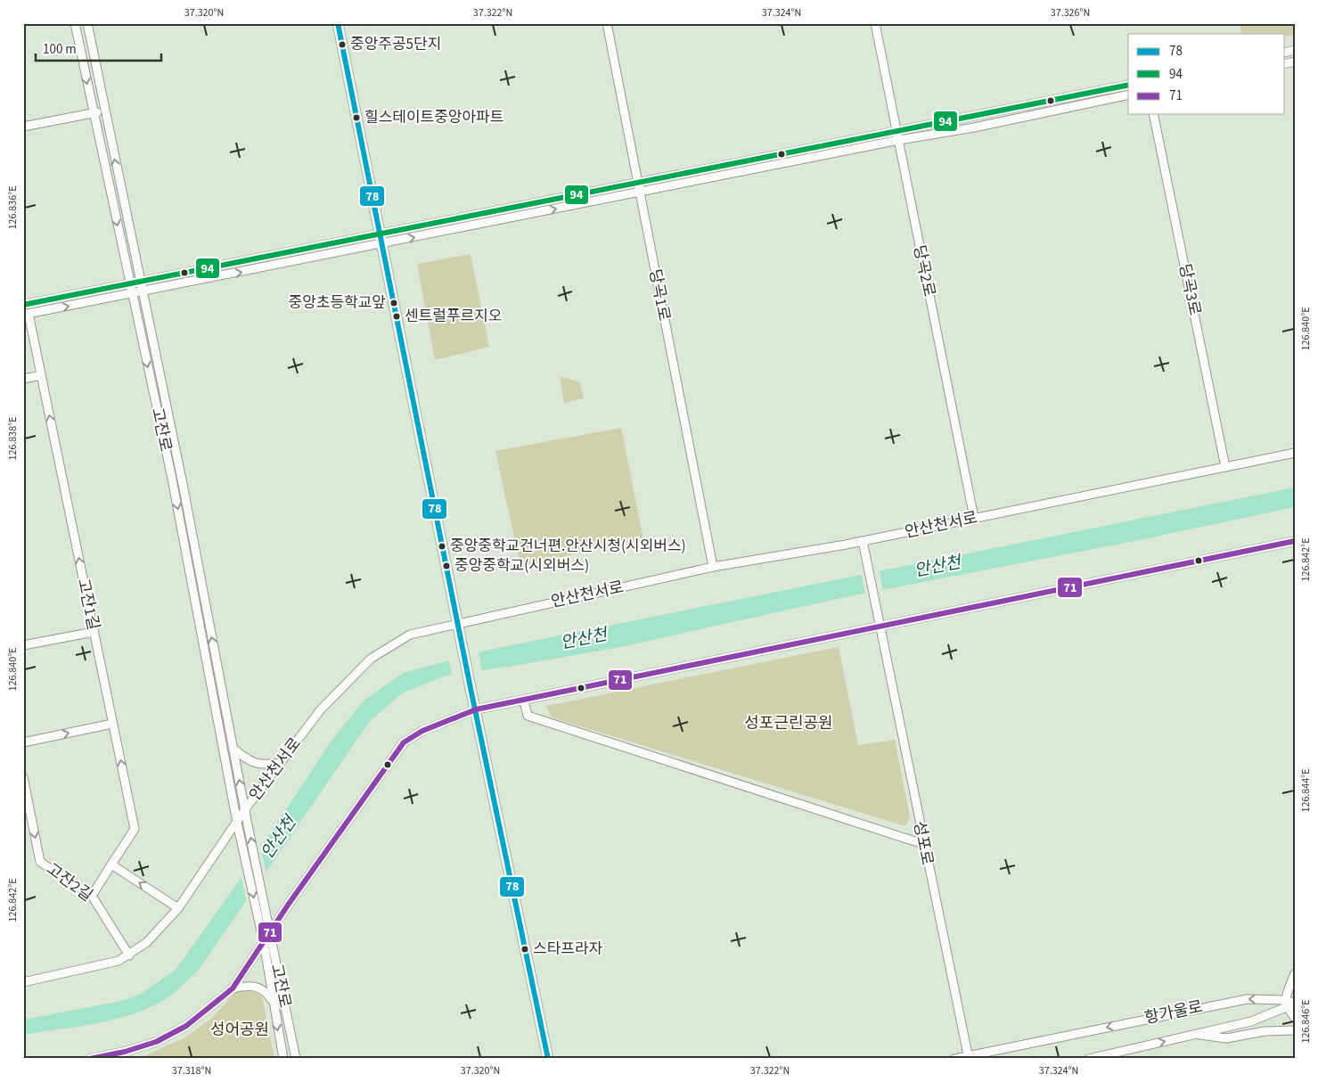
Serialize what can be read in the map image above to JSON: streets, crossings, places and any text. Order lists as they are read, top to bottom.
{
  "streets": {
    "street": [
      "당곡2로",
      "당곡3로",
      "당곡1로",
      "고잔로",
      "안산천서로",
      "고잔1길",
      "성포로",
      "고잔2길",
      "항가울로"
    ]
  },
  "crossings": [
    ["당곡2로", "안산천서로"],
    ["당곡3로", "안산천서로"],
    ["당곡1로", "안산천서로"],
    ["고잔로", "안산천서로"],
    ["안산천서로", "성포로"],
    ["안산천서로", "고잔2길"],
    ["고잔1길", "고잔2길"],
    ["성포로", "항가울로"]
  ],
  "one_way": ["고잔1길", "고잔2길"],
  "water": ["안산천"],
  "parks": ["성포근린공원", "성어공원"],
  "places": [
    "중앙주공5단지",
    "힐스테이트중앙아파트",
    "중앙초등학교앞",
    "센트럴푸르지오",
    "중앙중학교건너편.안산시청(시외버스)",
    "중앙중학교(시외버스)",
    "스타프라자"
  ],
  "lines": ["transit line 78", "transit line 94", "transit line 71"],
  "legend": ["78", "94", "71"],
  "scale_bar": "100 m",
  "coordinates": [
    "37.320°N",
    "37.322°N",
    "37.324°N",
    "37.326°N",
    "126.836°E",
    "126.840°E",
    "126.838°E",
    "126.842°E",
    "126.844°E",
    "126.846°E",
    "37.318°N"
  ]
}
